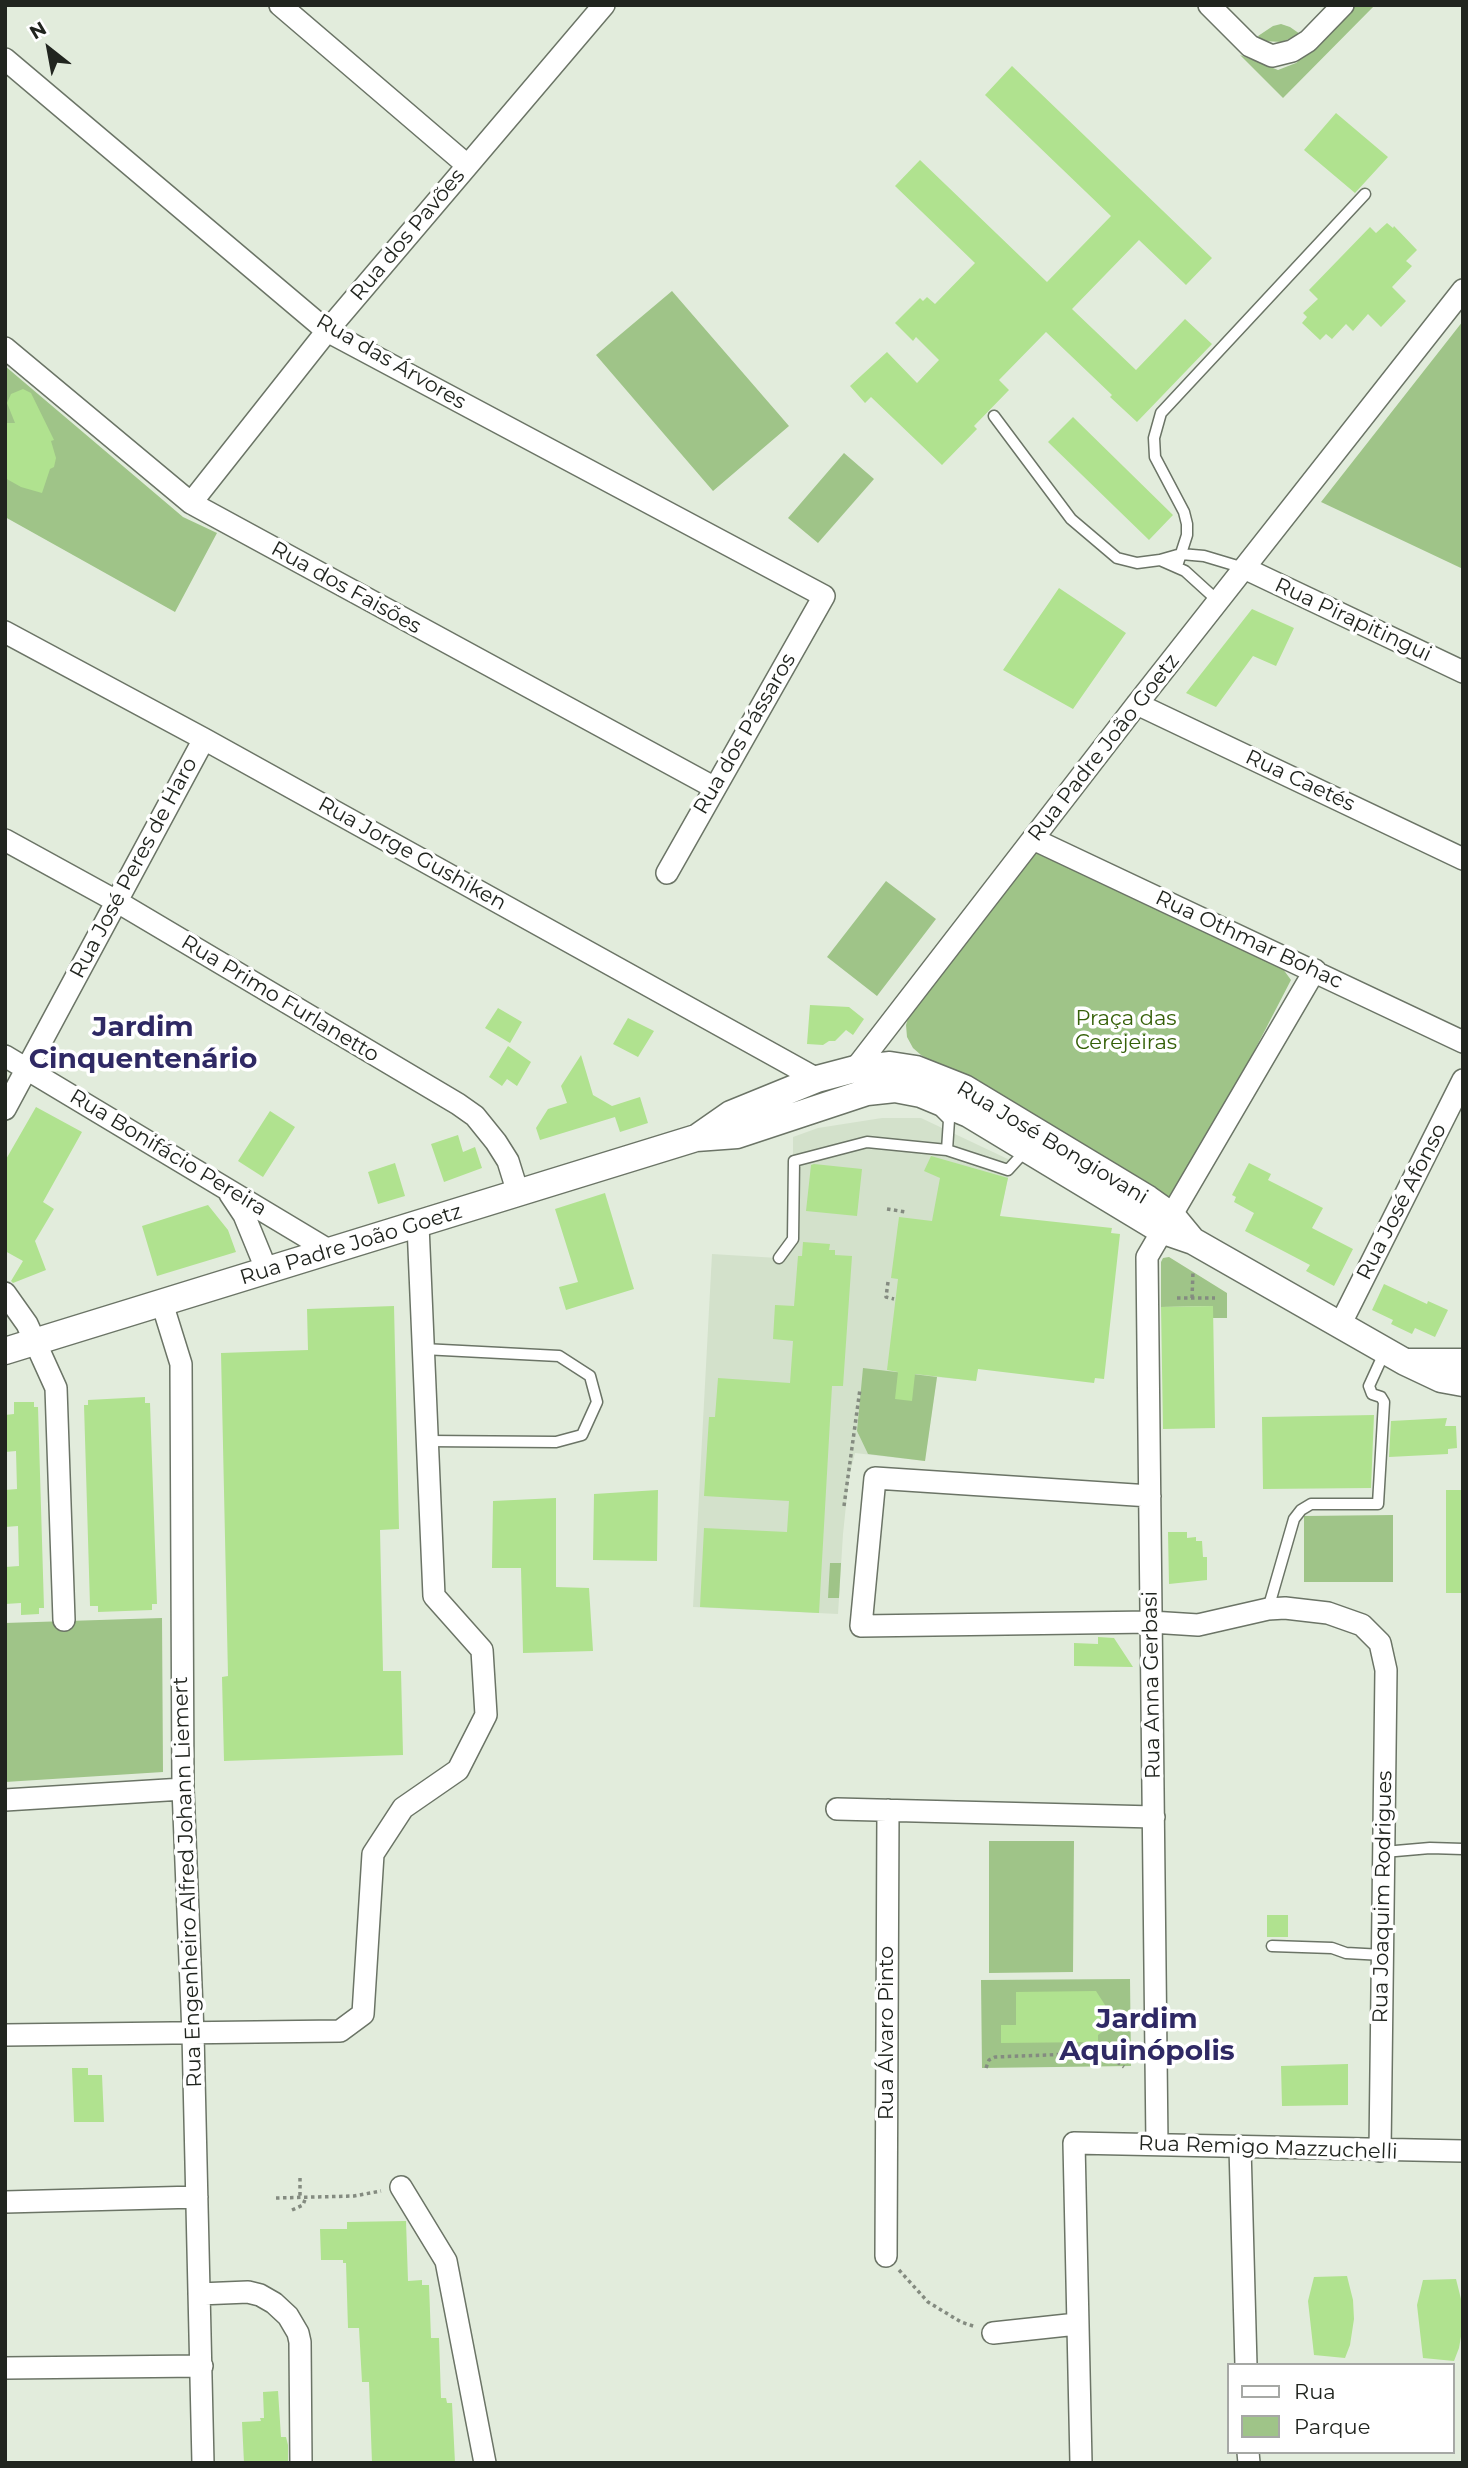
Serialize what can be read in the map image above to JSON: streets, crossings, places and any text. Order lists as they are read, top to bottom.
{
  "streets": {
    "street": [
      "Rua dos Pavões",
      "Rua das Árvores",
      "Rua dos Faisões",
      "Rua Pirapitingui",
      "Rua dos Pássaros",
      "Rua Padre João Goetz",
      "Rua Caetés",
      "Rua Jorge Gushiken",
      "Rua José Peres de Haro",
      "Rua Othmar Bohac",
      "Rua Primo Furlanetto",
      "Rua José Bongiovani",
      "Rua Bonifácio Pereira",
      "Rua José Afonso",
      "Rua Anna Gerbasi",
      "Rua Engenheiro Alfred Johann Liemert",
      "Rua Joaquim Rodrigues",
      "Rua Álvaro Pinto",
      "Rua Remigo Mazzuchelli"
    ]
  },
  "crossings": [
    ["Rua dos Pavões", "Rua das Árvores"],
    ["Rua dos Pavões", "Rua dos Faisões"],
    ["Rua das Árvores", "Rua dos Pássaros"],
    ["Rua dos Faisões", "Rua dos Pássaros"],
    ["Rua Pirapitingui", "Rua Padre João Goetz"],
    ["Rua Padre João Goetz", "Rua Caetés"],
    ["Rua Padre João Goetz", "Rua Jorge Gushiken"],
    ["Rua Padre João Goetz", "Rua Othmar Bohac"],
    ["Rua Padre João Goetz", "Rua Primo Furlanetto"],
    ["Rua Padre João Goetz", "Rua José Bongiovani"],
    ["Rua Padre João Goetz", "Rua Bonifácio Pereira"],
    ["Rua Padre João Goetz", "Rua Engenheiro Alfred Johann Liemert"],
    ["Rua Jorge Gushiken", "Rua José Peres de Haro"],
    ["Rua José Peres de Haro", "Rua Primo Furlanetto"],
    ["Rua José Peres de Haro", "Rua Bonifácio Pereira"],
    ["Rua Othmar Bohac", "Rua Anna Gerbasi"],
    ["Rua José Bongiovani", "Rua José Afonso"],
    ["Rua José Bongiovani", "Rua Anna Gerbasi"],
    ["Rua Anna Gerbasi", "Rua Remigo Mazzuchelli"],
    ["Rua Joaquim Rodrigues", "Rua Remigo Mazzuchelli"]
  ],
  "districts": ["Jardim Cinquentenário", "Jardim Aquinópolis"],
  "parks": ["Praça das Cerejeiras"],
  "legend": ["Rua", "Parque"],
  "north": "top left"
}
